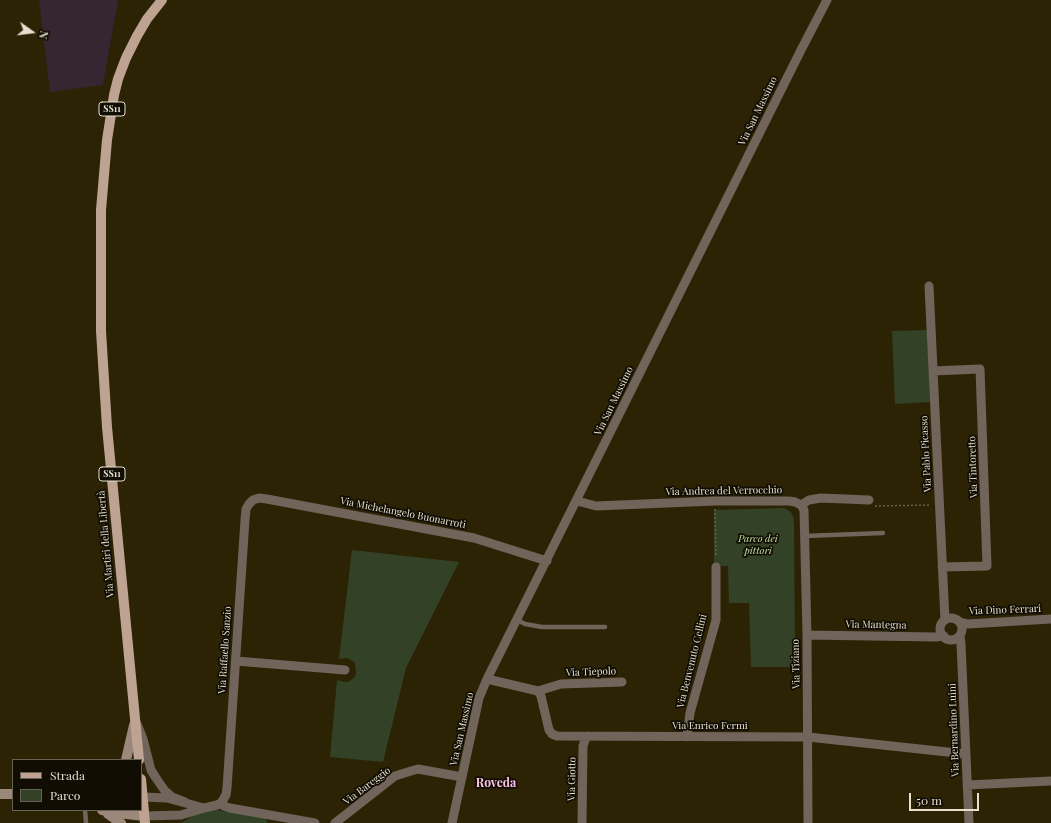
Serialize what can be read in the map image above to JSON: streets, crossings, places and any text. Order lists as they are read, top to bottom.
{
  "streets": {
    "main road": ["SS11", "Via Martiri della Libertà"],
    "street": [
      "Via San Massimo",
      "Via Pablo Picasso",
      "Via Tintoretto",
      "Via Andrea del Verrocchio",
      "Via Michelangelo Buonarroti",
      "Via Dino Ferrari",
      "Via Mantegna",
      "Via Raffaello Sanzio",
      "Via Benvenuto Cellini",
      "Via Tiziano",
      "Via Tiepolo",
      "Via Enrico Fermi",
      "Via Bernardino Luini",
      "Via Giotto",
      "Via Bareggio"
    ]
  },
  "crossings": [
    ["Via San Massimo", "Via Andrea del Verrocchio"],
    ["Via San Massimo", "Via Michelangelo Buonarroti"],
    ["Via San Massimo", "Via Bareggio"],
    ["Via Pablo Picasso", "Via Tintoretto"],
    ["Via Pablo Picasso", "Via Dino Ferrari"],
    ["Via Pablo Picasso", "Via Mantegna"],
    ["Via Pablo Picasso", "Via Bernardino Luini"],
    ["Via Andrea del Verrocchio", "Via Tiziano"],
    ["Via Michelangelo Buonarroti", "Via Raffaello Sanzio"],
    ["Via Dino Ferrari", "Via Mantegna"],
    ["Via Dino Ferrari", "Via Bernardino Luini"],
    ["Via Mantegna", "Via Tiziano"],
    ["Via Mantegna", "Via Bernardino Luini"],
    ["Via Benvenuto Cellini", "Via Enrico Fermi"],
    ["Via Tiziano", "Via Enrico Fermi"],
    ["Via Tiepolo", "Via Enrico Fermi"],
    ["Via Enrico Fermi", "Via Bernardino Luini"],
    ["Via Enrico Fermi", "Via Giotto"]
  ],
  "districts": ["Roveda"],
  "parks": ["Parco dei pittori"],
  "legend": ["Strada", "Parco"],
  "scale_bar": "50 m",
  "north": "right"
}
